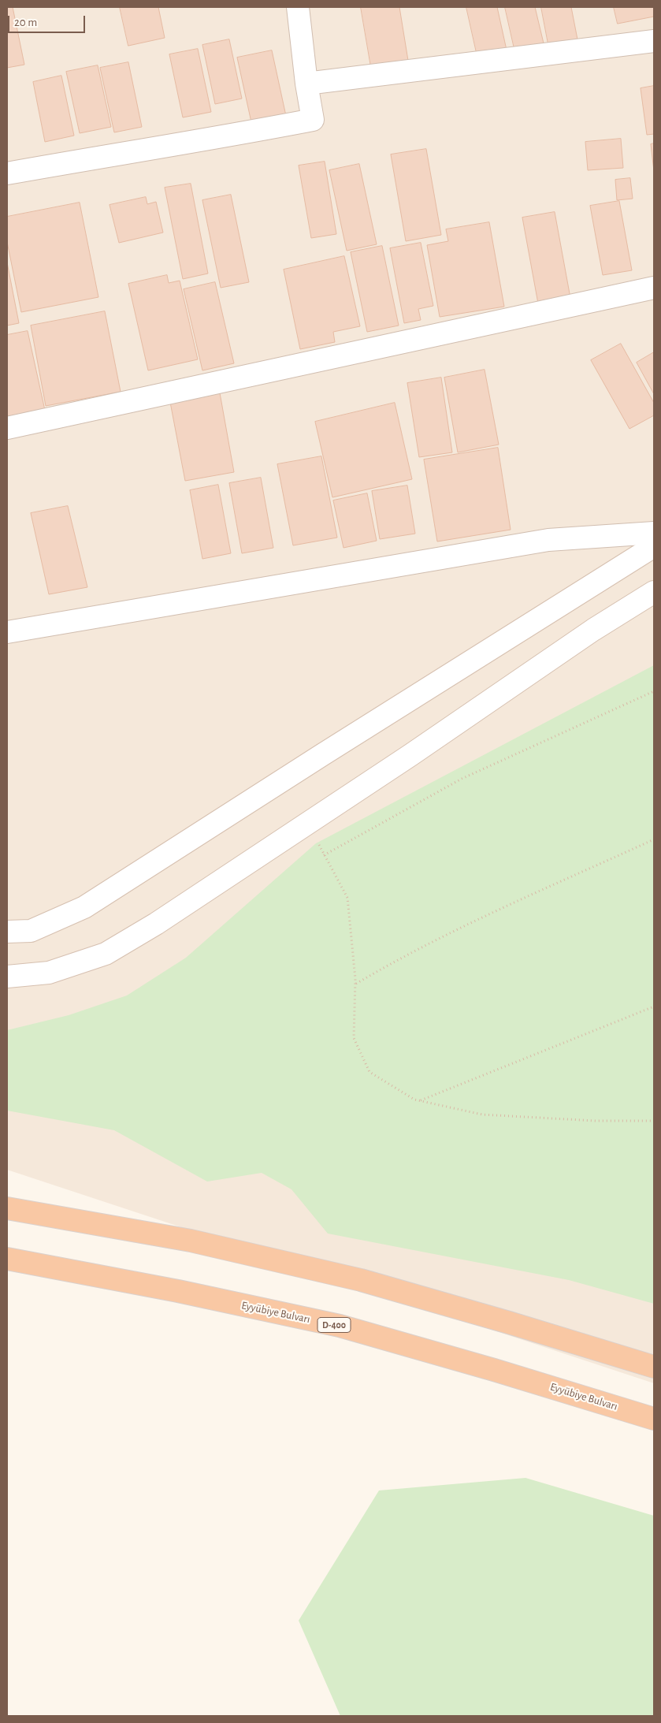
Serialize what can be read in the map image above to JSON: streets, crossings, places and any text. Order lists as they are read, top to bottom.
{
  "streets": {
    "highway": ["Eyyübiye Bulvarı", "D-400"]
  },
  "scale_bar": "20 m"
}
